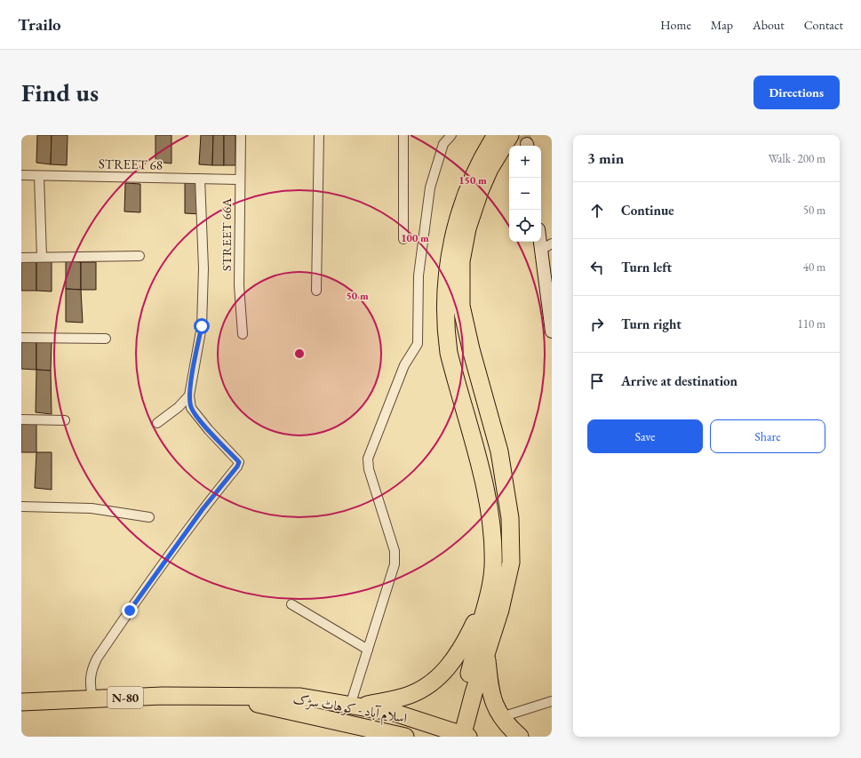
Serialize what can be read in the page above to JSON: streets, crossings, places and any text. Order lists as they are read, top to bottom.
{
  "streets": {
    "highway": ["N-80", "اسلام آباد - کوہاٹ سڑک"],
    "street": ["STREET 68", "STREET 66A"]
  },
  "crossings": [
    ["STREET 68", "STREET 66A"]
  ],
  "page": {
    "header": "Trailo",
    "nav": [
      "Home",
      "Map",
      "About",
      "Contact"
    ],
    "buttons": [
      "Directions",
      ["Save", "Share"]
    ],
    "title": "Find us",
    "heading": ["3 min", "Walk · 200 m"],
    "map_buttons": ["+", "−"],
    "list": [
      ["Continue", "50 m"],
      ["Turn left", "40 m"],
      ["Turn right", "110 m"],
      "Arrive at destination"
    ]
  },
  "rings": ["150 m", "100 m", "50 m"]
}
